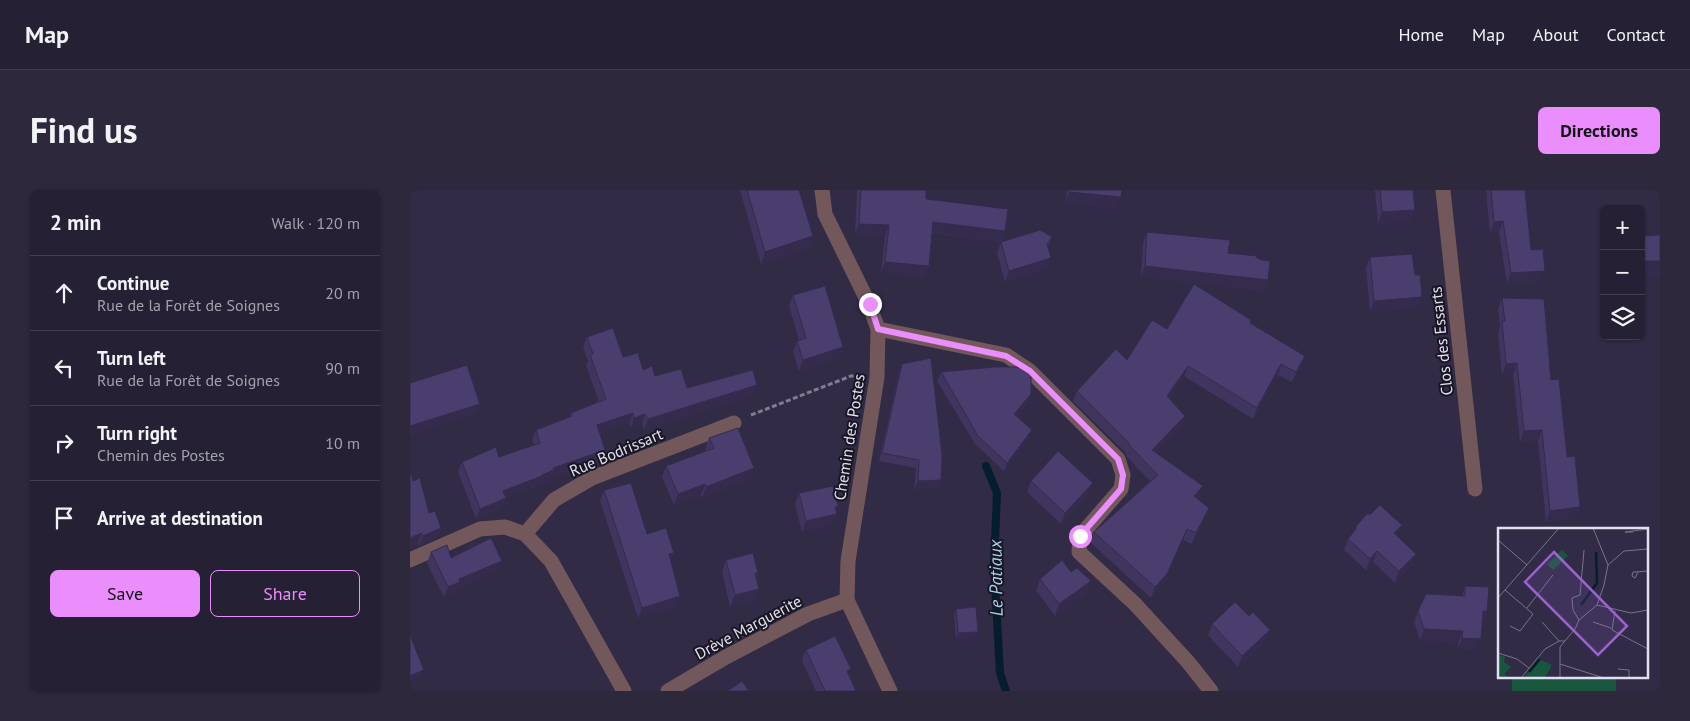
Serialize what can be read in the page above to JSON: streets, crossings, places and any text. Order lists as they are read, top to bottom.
{
  "streets": {
    "street": [
      "Clos des Essarts",
      "Chemin des Postes",
      "Rue Bodrissart",
      "Drève Marguerite"
    ]
  },
  "crossings": [
    ["Chemin des Postes", "Drève Marguerite"]
  ],
  "water": ["Le Patiaux"],
  "page": {
    "header": "Map",
    "nav": [
      "Home",
      "Map",
      "About",
      "Contact"
    ],
    "title": "Find us",
    "buttons": [
      "Directions",
      ["Save", "Share"]
    ],
    "heading": ["2 min", "Walk · 120 m"],
    "map_buttons": ["+", "−"],
    "list": [
      ["Continue", "Rue de la Forêt de Soignes", "20 m"],
      ["Turn left", "Rue de la Forêt de Soignes", "90 m"],
      ["Turn right", "Chemin des Postes", "10 m"],
      "Arrive at destination"
    ]
  }
}
